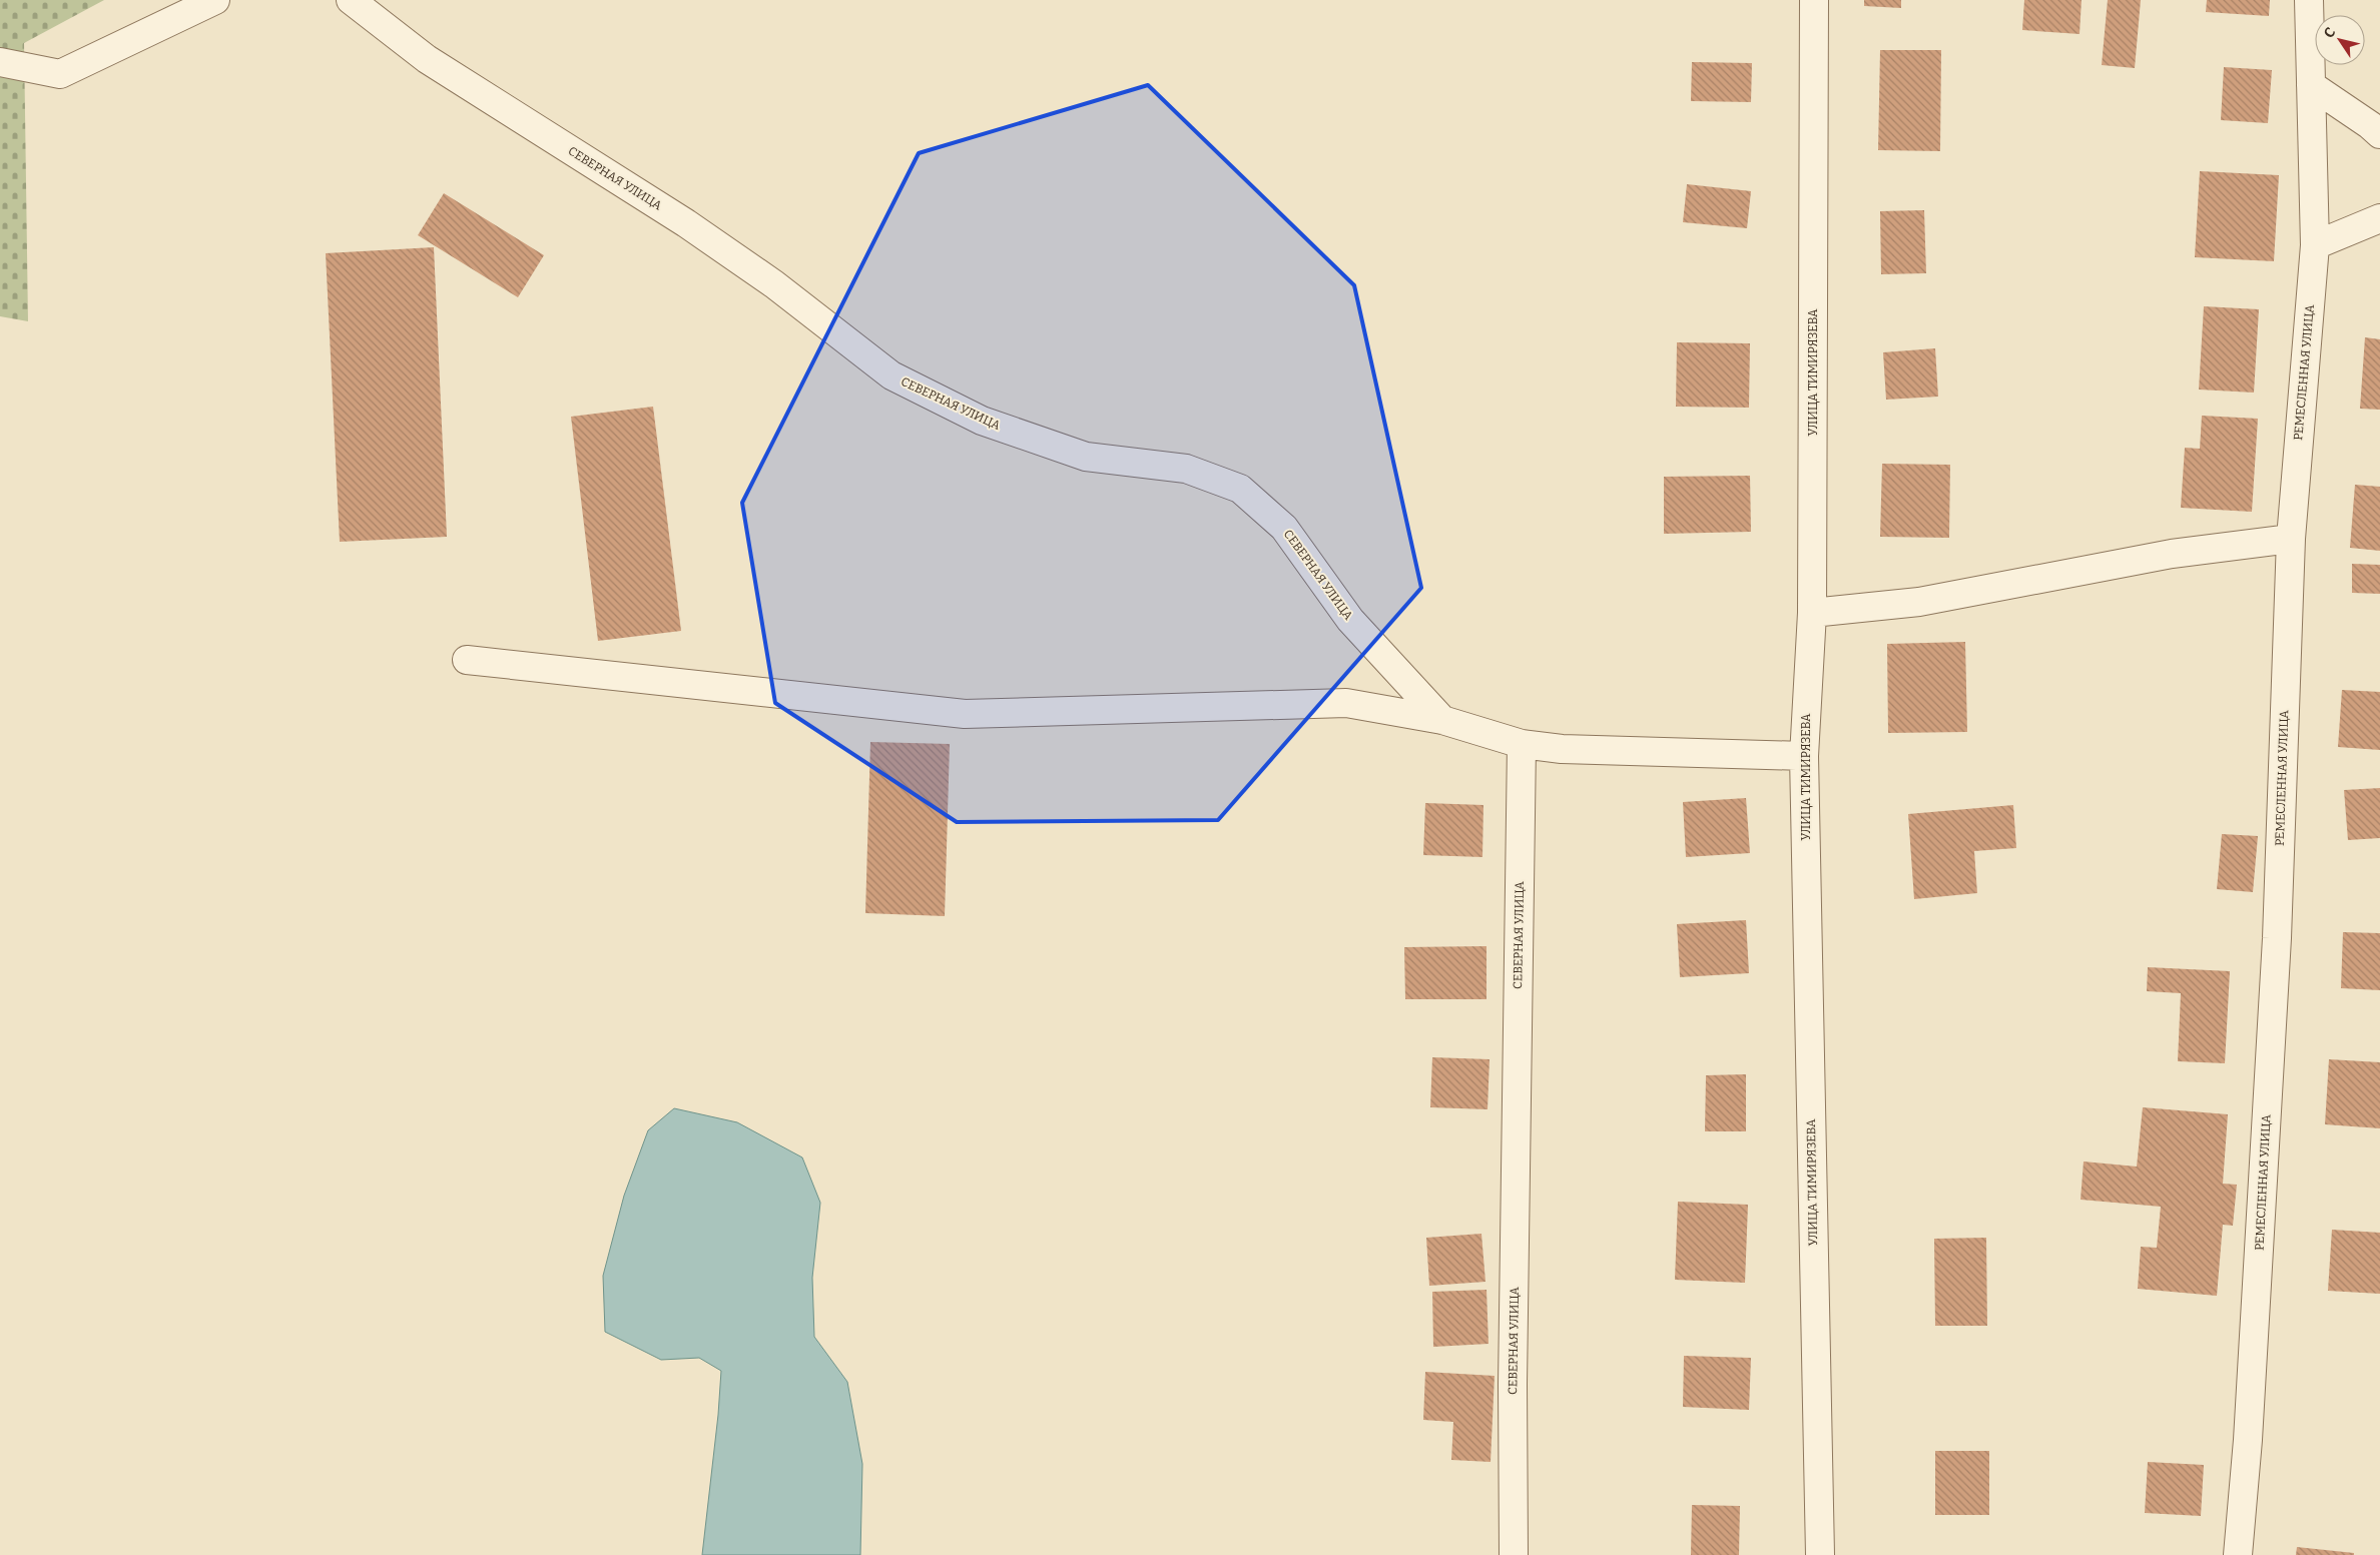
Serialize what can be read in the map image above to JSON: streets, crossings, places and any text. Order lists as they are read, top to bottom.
{
  "streets": {
    "street": ["СЕВЕРНАЯ УЛИЦА", "УЛИЦА ТИМИРЯЗЕВА", "РЕМЕСЛЕННАЯ УЛИЦА"]
  },
  "north": "top left"
}
